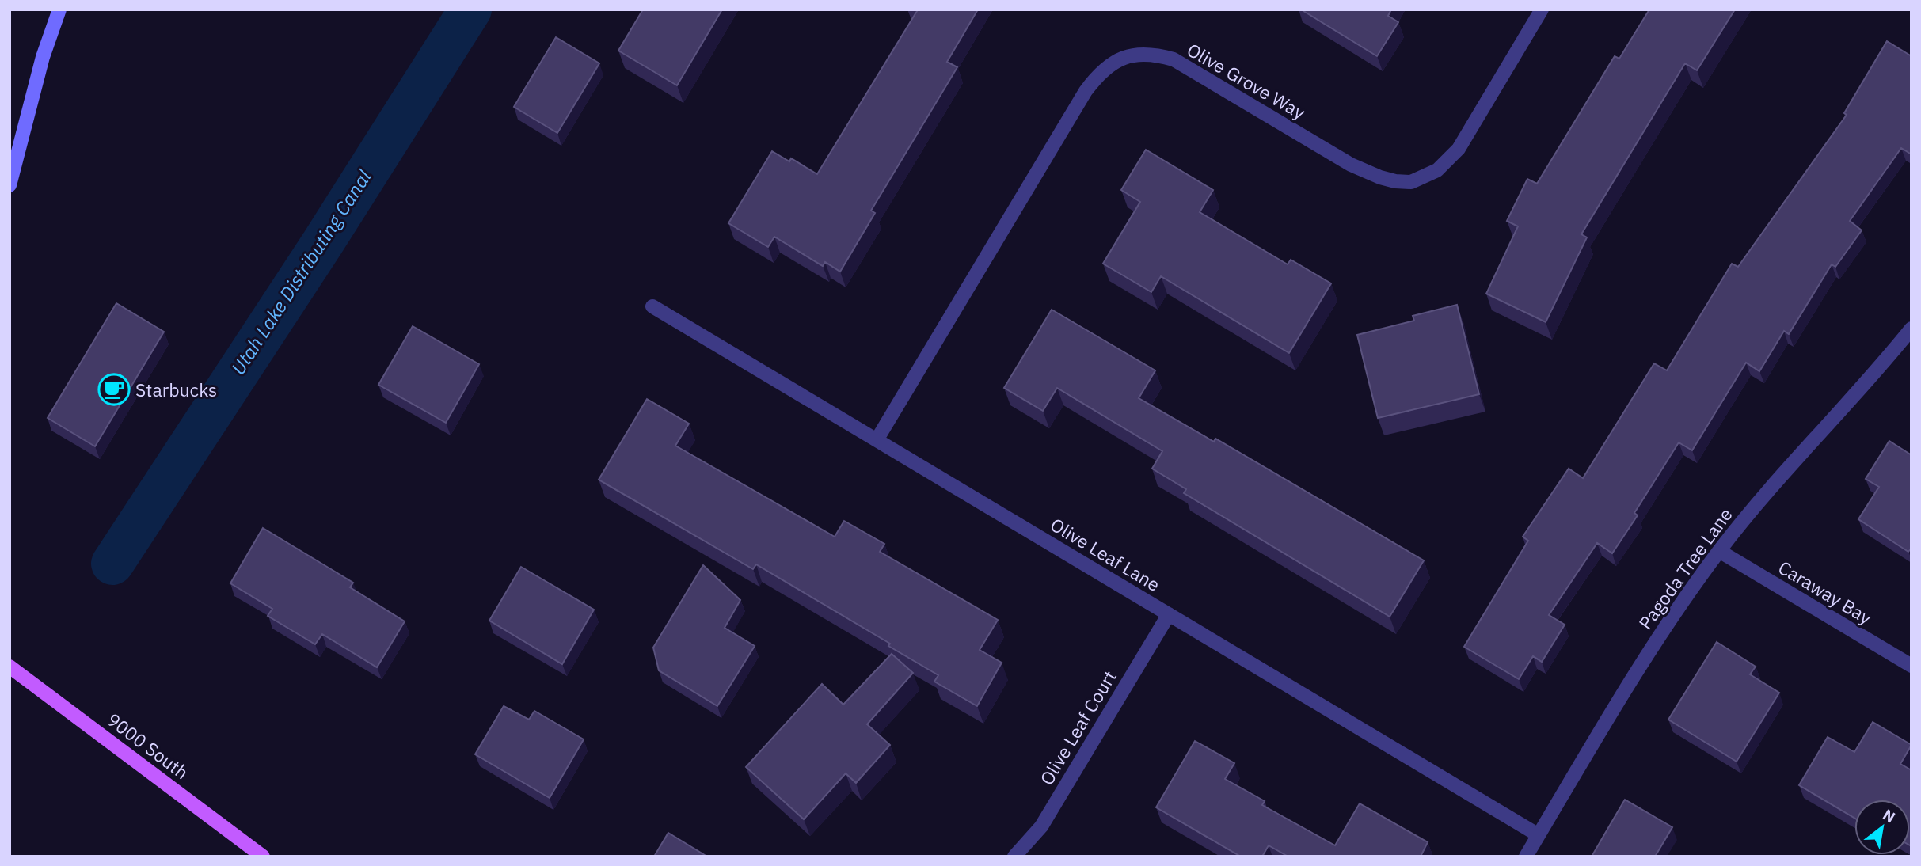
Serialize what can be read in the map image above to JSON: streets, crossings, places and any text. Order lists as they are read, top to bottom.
{
  "streets": {
    "main road": ["9000 South"],
    "street": [
      "Olive Grove Way",
      "Olive Leaf Lane",
      "Pagoda Tree Lane",
      "Caraway Bay",
      "Olive Leaf Court"
    ]
  },
  "crossings": [
    ["Olive Grove Way", "Olive Leaf Lane"],
    ["Olive Leaf Lane", "Pagoda Tree Lane"],
    ["Olive Leaf Lane", "Olive Leaf Court"],
    ["Pagoda Tree Lane", "Caraway Bay"]
  ],
  "water": ["Utah Lake Distributing Canal"],
  "places": {
    "cafe": ["Starbucks"]
  },
  "north": "top right"
}
